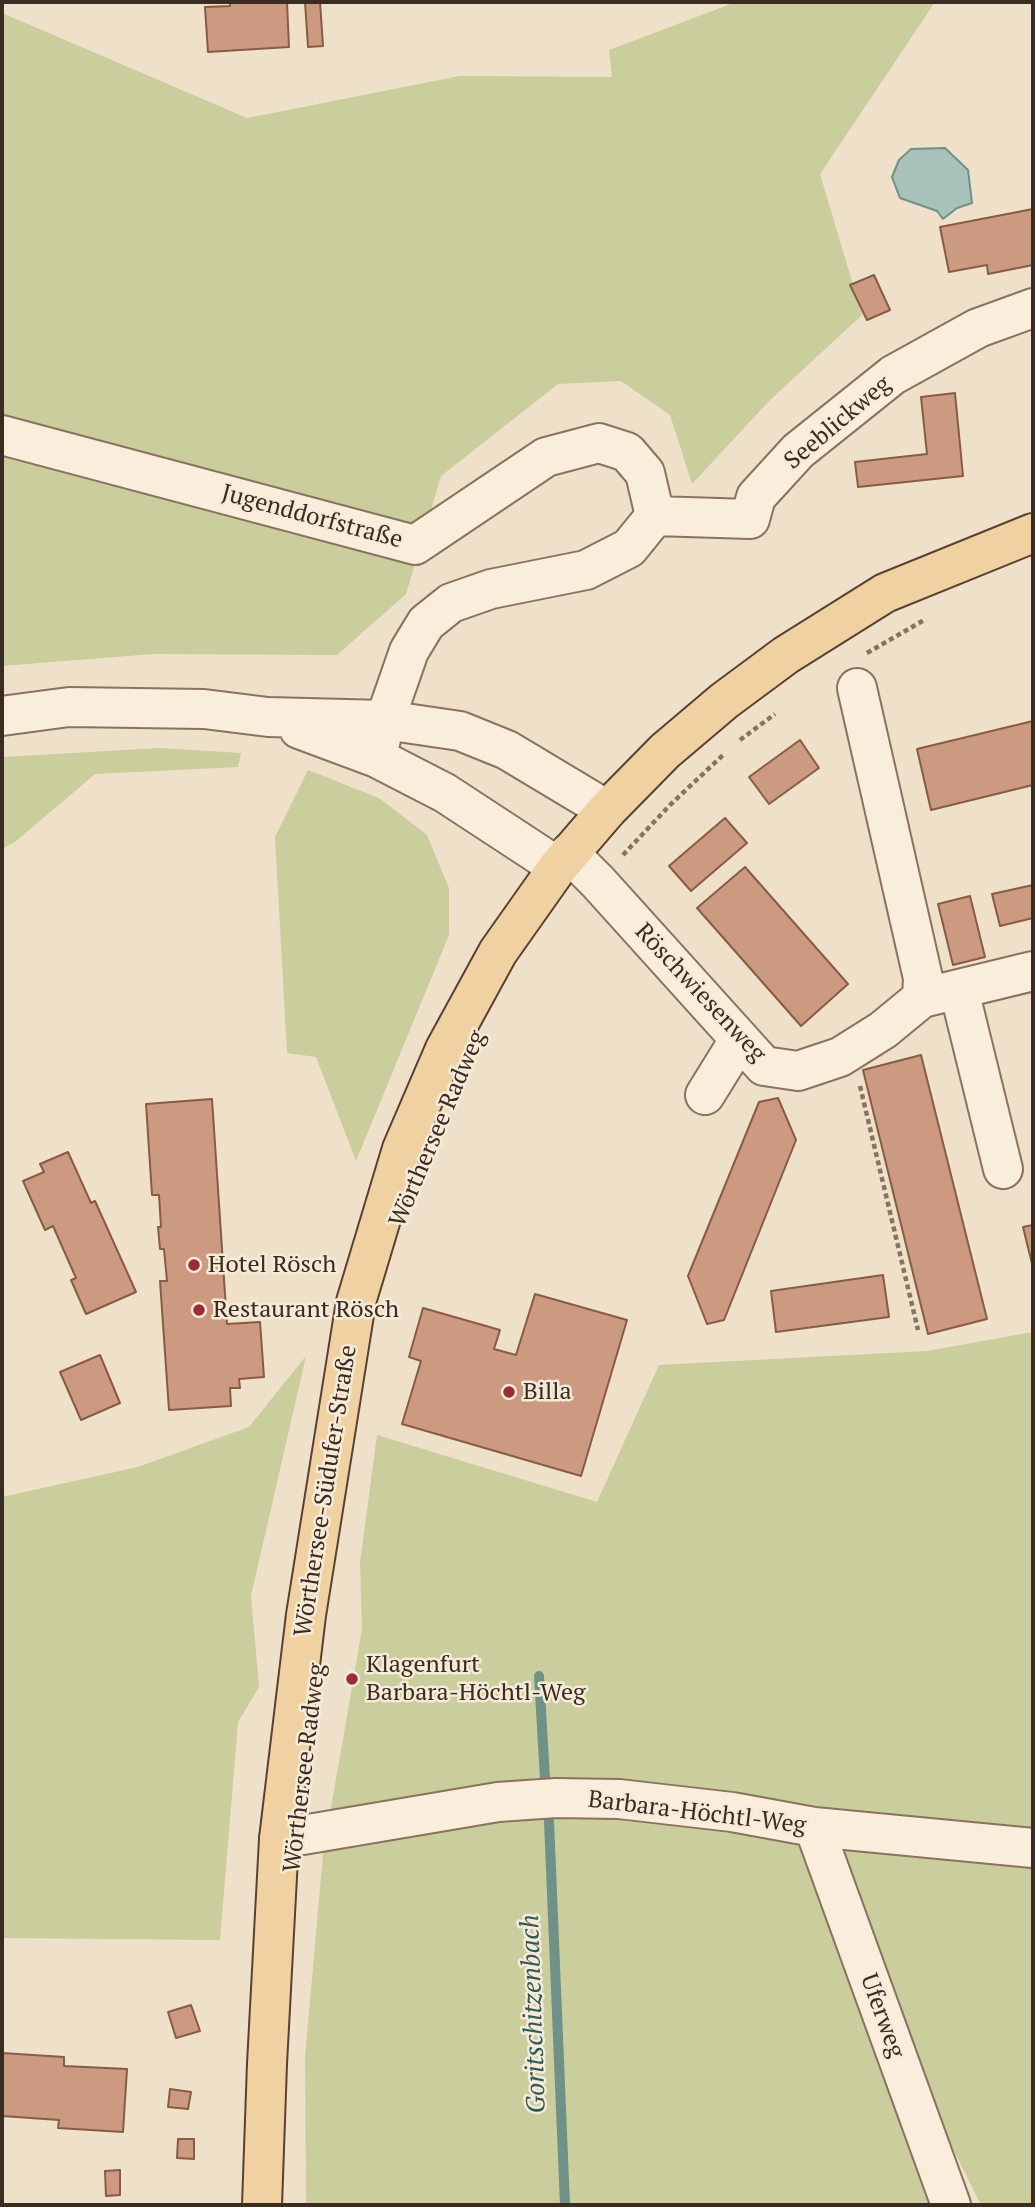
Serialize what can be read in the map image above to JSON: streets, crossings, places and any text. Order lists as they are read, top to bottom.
{
  "streets": {
    "main road": ["Wörthersee-Südufer-Straße"],
    "street": [
      "Seeblickweg",
      "Jugenddorfstraße",
      "Röschwiesenweg",
      "Barbara-Höchtl-Weg",
      "Uferweg"
    ]
  },
  "crossings": [
    ["Seeblickweg", "Jugenddorfstraße"],
    ["Röschwiesenweg", "Wörthersee-Südufer-Straße"],
    ["Wörthersee-Südufer-Straße", "Barbara-Höchtl-Weg"],
    ["Barbara-Höchtl-Weg", "Uferweg"]
  ],
  "water": ["Goritschitzenbach"],
  "places": [
    "Hotel Rösch",
    "Restaurant Rösch",
    "Billa",
    "Klagenfurt Barbara-Höchtl-Weg"
  ]
}
